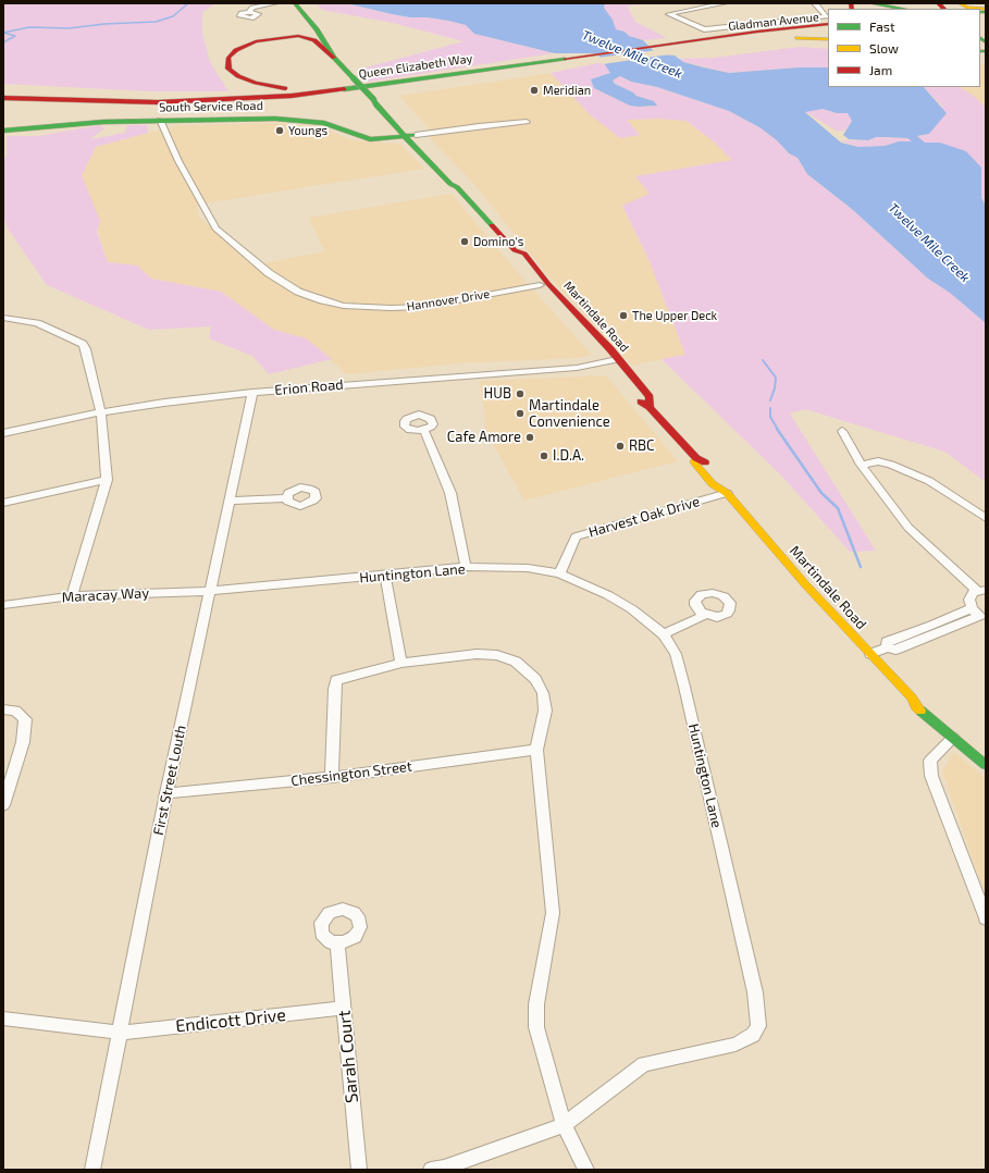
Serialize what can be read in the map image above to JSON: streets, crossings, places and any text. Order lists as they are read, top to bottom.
{
  "streets": {
    "main road": ["Queen Elizabeth Way", "South Service Road", "Martindale Road"],
    "street": [
      "Gladman Avenue",
      "Hannover Drive",
      "Erion Road",
      "Harvest Oak Drive",
      "Huntington Lane",
      "Maracay Way",
      "Chessington Street",
      "First Street Louth",
      "Endicott Drive",
      "Sarah Court"
    ]
  },
  "crossings": [
    ["South Service Road", "Hannover Drive"],
    ["South Service Road", "Martindale Road"],
    ["Hannover Drive", "Martindale Road"],
    ["Martindale Road", "Erion Road"],
    ["Martindale Road", "Harvest Oak Drive"],
    ["Erion Road", "First Street Louth"],
    ["Harvest Oak Drive", "Huntington Lane"],
    ["Huntington Lane", "Maracay Way"],
    ["Huntington Lane", "First Street Louth"],
    ["Maracay Way", "First Street Louth"],
    ["Chessington Street", "First Street Louth"],
    ["First Street Louth", "Endicott Drive"],
    ["Endicott Drive", "Sarah Court"]
  ],
  "water": ["Twelve Mile Creek"],
  "places": [
    "Meridian",
    "Youngs",
    "Domino's",
    "The Upper Deck",
    "HUB",
    "Martindale Convenience",
    "Cafe Amore",
    "RBC",
    "I.D.A."
  ],
  "legend": ["Fast", "Slow", "Jam"]
}
